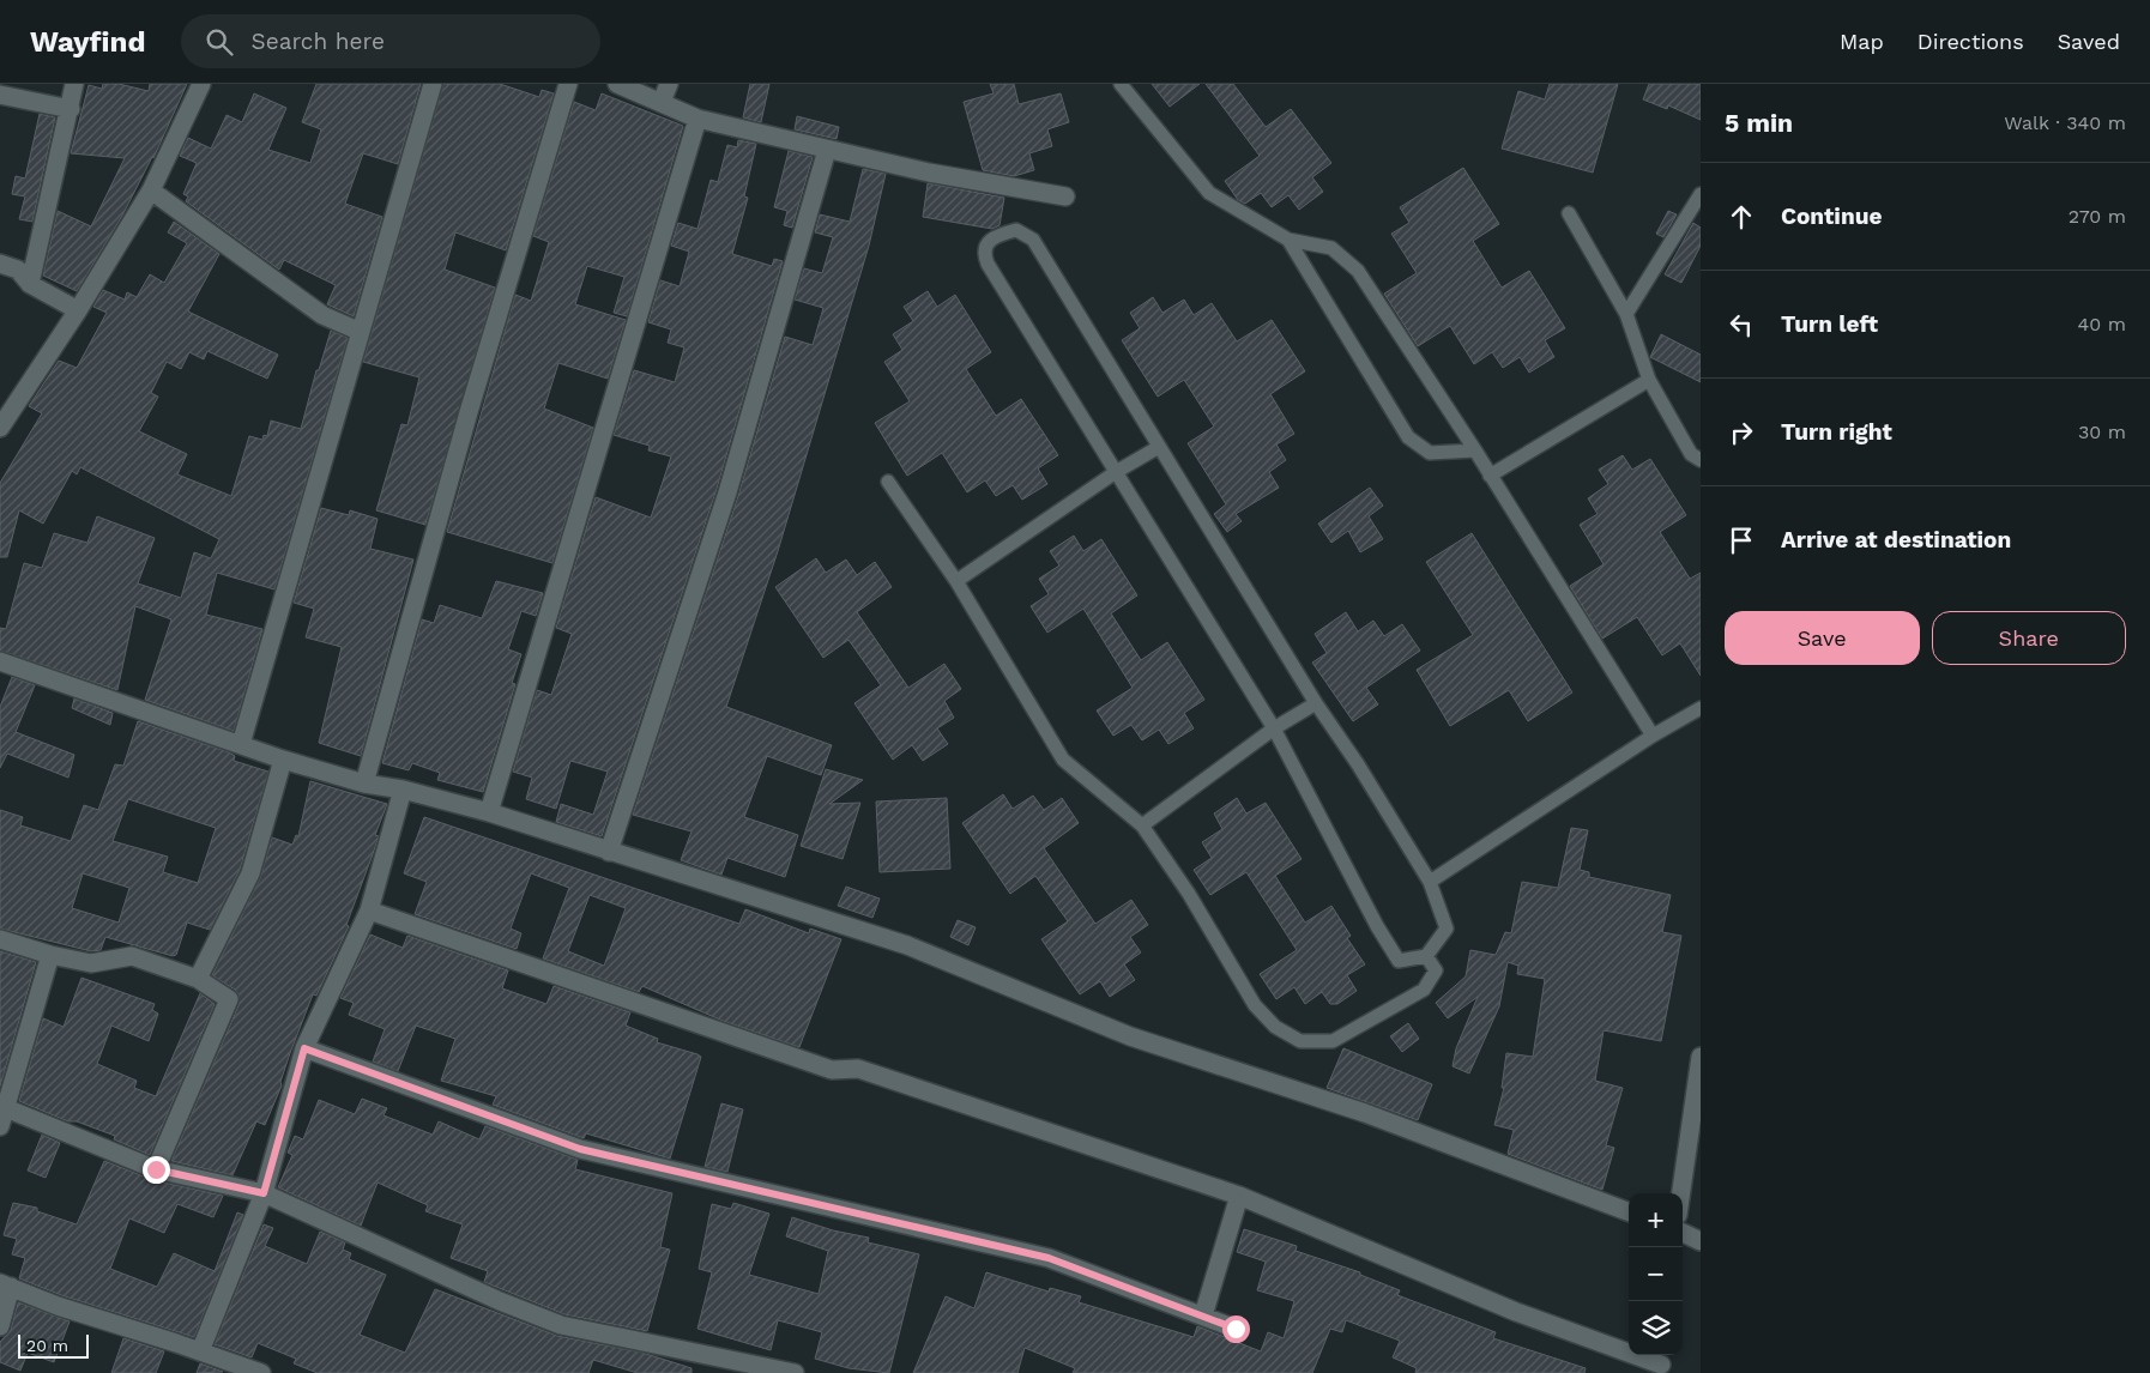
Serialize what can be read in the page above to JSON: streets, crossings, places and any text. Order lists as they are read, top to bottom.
{
  "scale_bar": "20 m",
  "page": {
    "header": "Wayfind",
    "search": "Search here",
    "nav": ["Map", "Directions", "Saved"],
    "heading": ["5 min", "Walk · 340 m"],
    "list": [
      ["Continue", "270 m"],
      ["Turn left", "40 m"],
      ["Turn right", "30 m"],
      "Arrive at destination"
    ],
    "buttons": ["Save", "Share"],
    "map_buttons": ["+", "−"],
    "scale": "20 m"
  }
}
